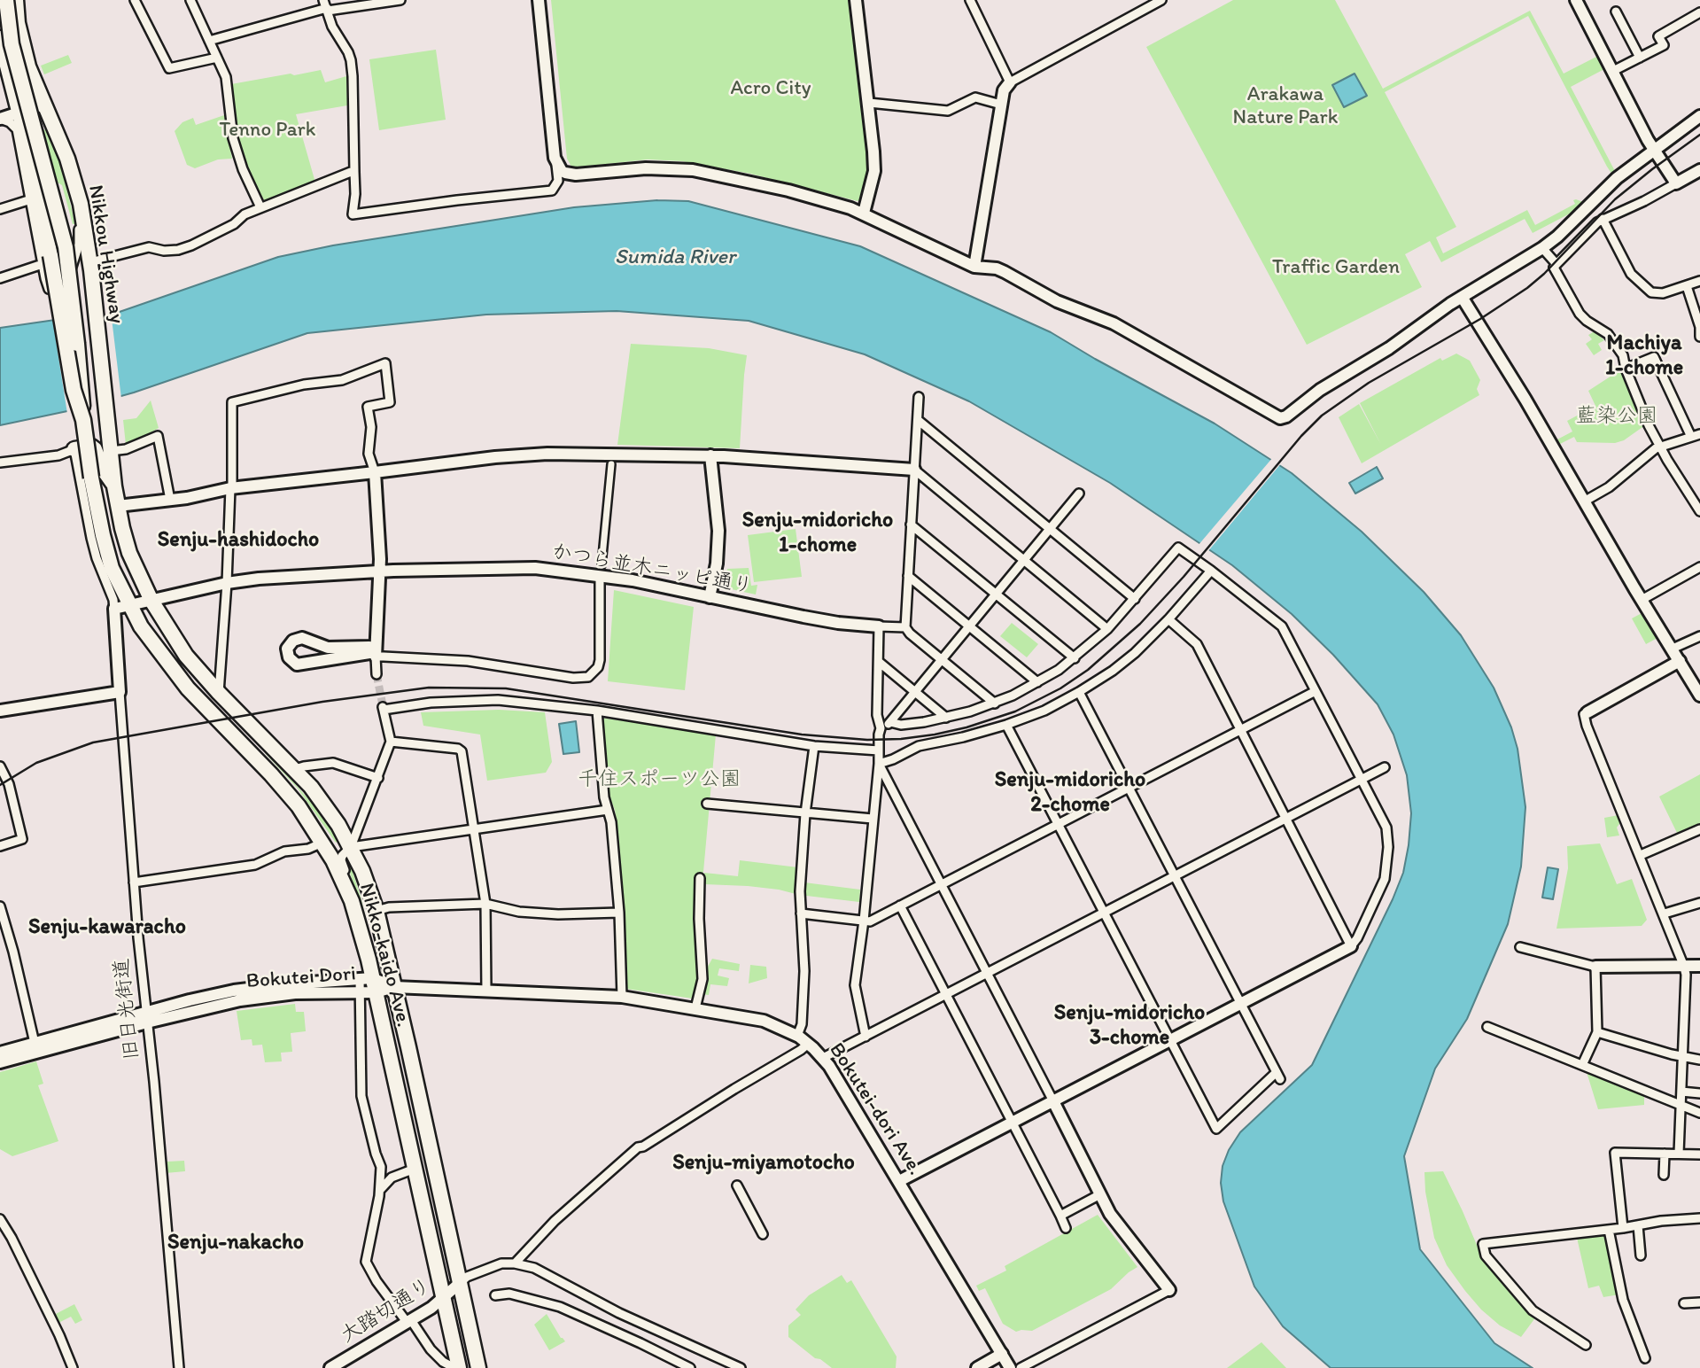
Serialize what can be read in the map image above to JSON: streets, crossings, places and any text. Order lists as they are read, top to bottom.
{
  "streets": {
    "highway": ["Nikkou Highway", "Nikko-kaido Ave."],
    "street": [
      "かつら並木ニッピ通り",
      "Bokutei Dori",
      "旧日光街道",
      "Bokutei-dori Ave.",
      "大踏切通り"
    ]
  },
  "crossings": [
    ["Nikkou Highway", "Nikko-kaido Ave."],
    ["かつら並木ニッピ通り", "Nikko-kaido Ave."],
    ["かつら並木ニッピ通り", "旧日光街道"],
    ["Nikko-kaido Ave.", "Bokutei Dori"],
    ["Nikko-kaido Ave.", "Bokutei-dori Ave."],
    ["Nikko-kaido Ave.", "大踏切通り"],
    ["Bokutei Dori", "旧日光街道"],
    ["Bokutei Dori", "Bokutei-dori Ave."]
  ],
  "districts": [
    "Machiya 1-chome",
    "Senju-midoricho 1-chome",
    "Senju-hashidocho",
    "Senju-midoricho 2-chome",
    "Senju-kawaracho",
    "Senju-midoricho 3-chome",
    "Senju-miyamotocho",
    "Senju-nakacho"
  ],
  "water": ["Sumida River"],
  "parks": [
    "Acro City",
    "Arakawa Nature Park",
    "Tenno Park",
    "Traffic Garden",
    "藍染公園",
    "千住スポーツ公園"
  ]
}
